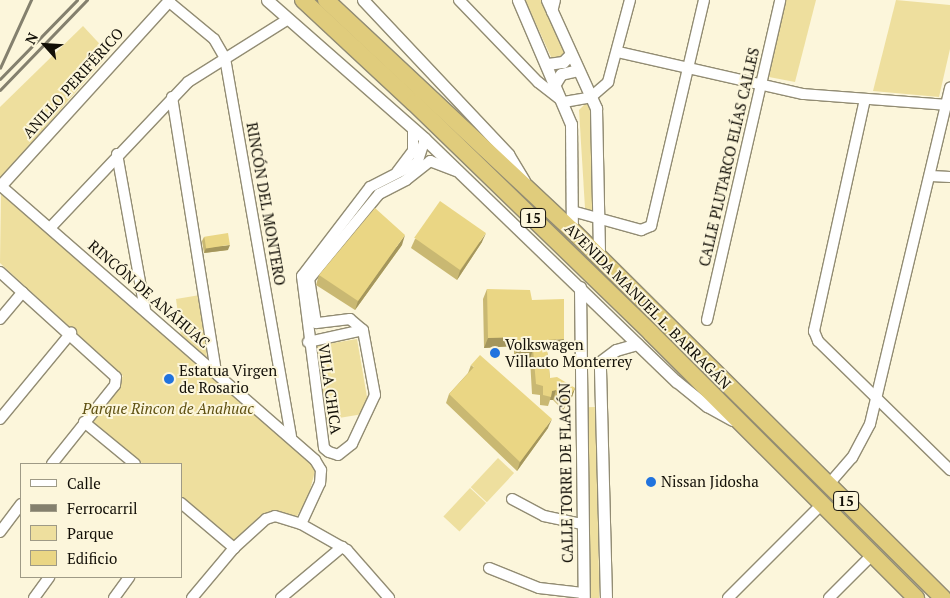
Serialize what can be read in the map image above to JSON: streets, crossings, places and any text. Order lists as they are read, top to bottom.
{
  "streets": {
    "highway": ["15", "AVENIDA MANUEL L. BARRAGÁN"],
    "street": [
      "ANILLO PERIFÉRICO",
      "CALLE PLUTARCO ELÍAS CALLES",
      "RINCÓN DEL MONTERO",
      "RINCÓN DE ANÁHUAC",
      "VILLA CHICA",
      "CALLE TORRE DE FLACÓN"
    ]
  },
  "crossings": [
    ["ANILLO PERIFÉRICO", "RINCÓN DEL MONTERO"],
    ["ANILLO PERIFÉRICO", "RINCÓN DE ANÁHUAC"],
    ["RINCÓN DEL MONTERO", "RINCÓN DE ANÁHUAC"]
  ],
  "parks": ["Parque Rincon de Anahuac"],
  "places": ["Volkswagen Villauto Monterrey", "Estatua Virgen de Rosario", "Nissan Jidosha"],
  "legend": [
    "Calle",
    "Ferrocarril",
    "Parque",
    "Edificio"
  ],
  "north": "top left"
}
